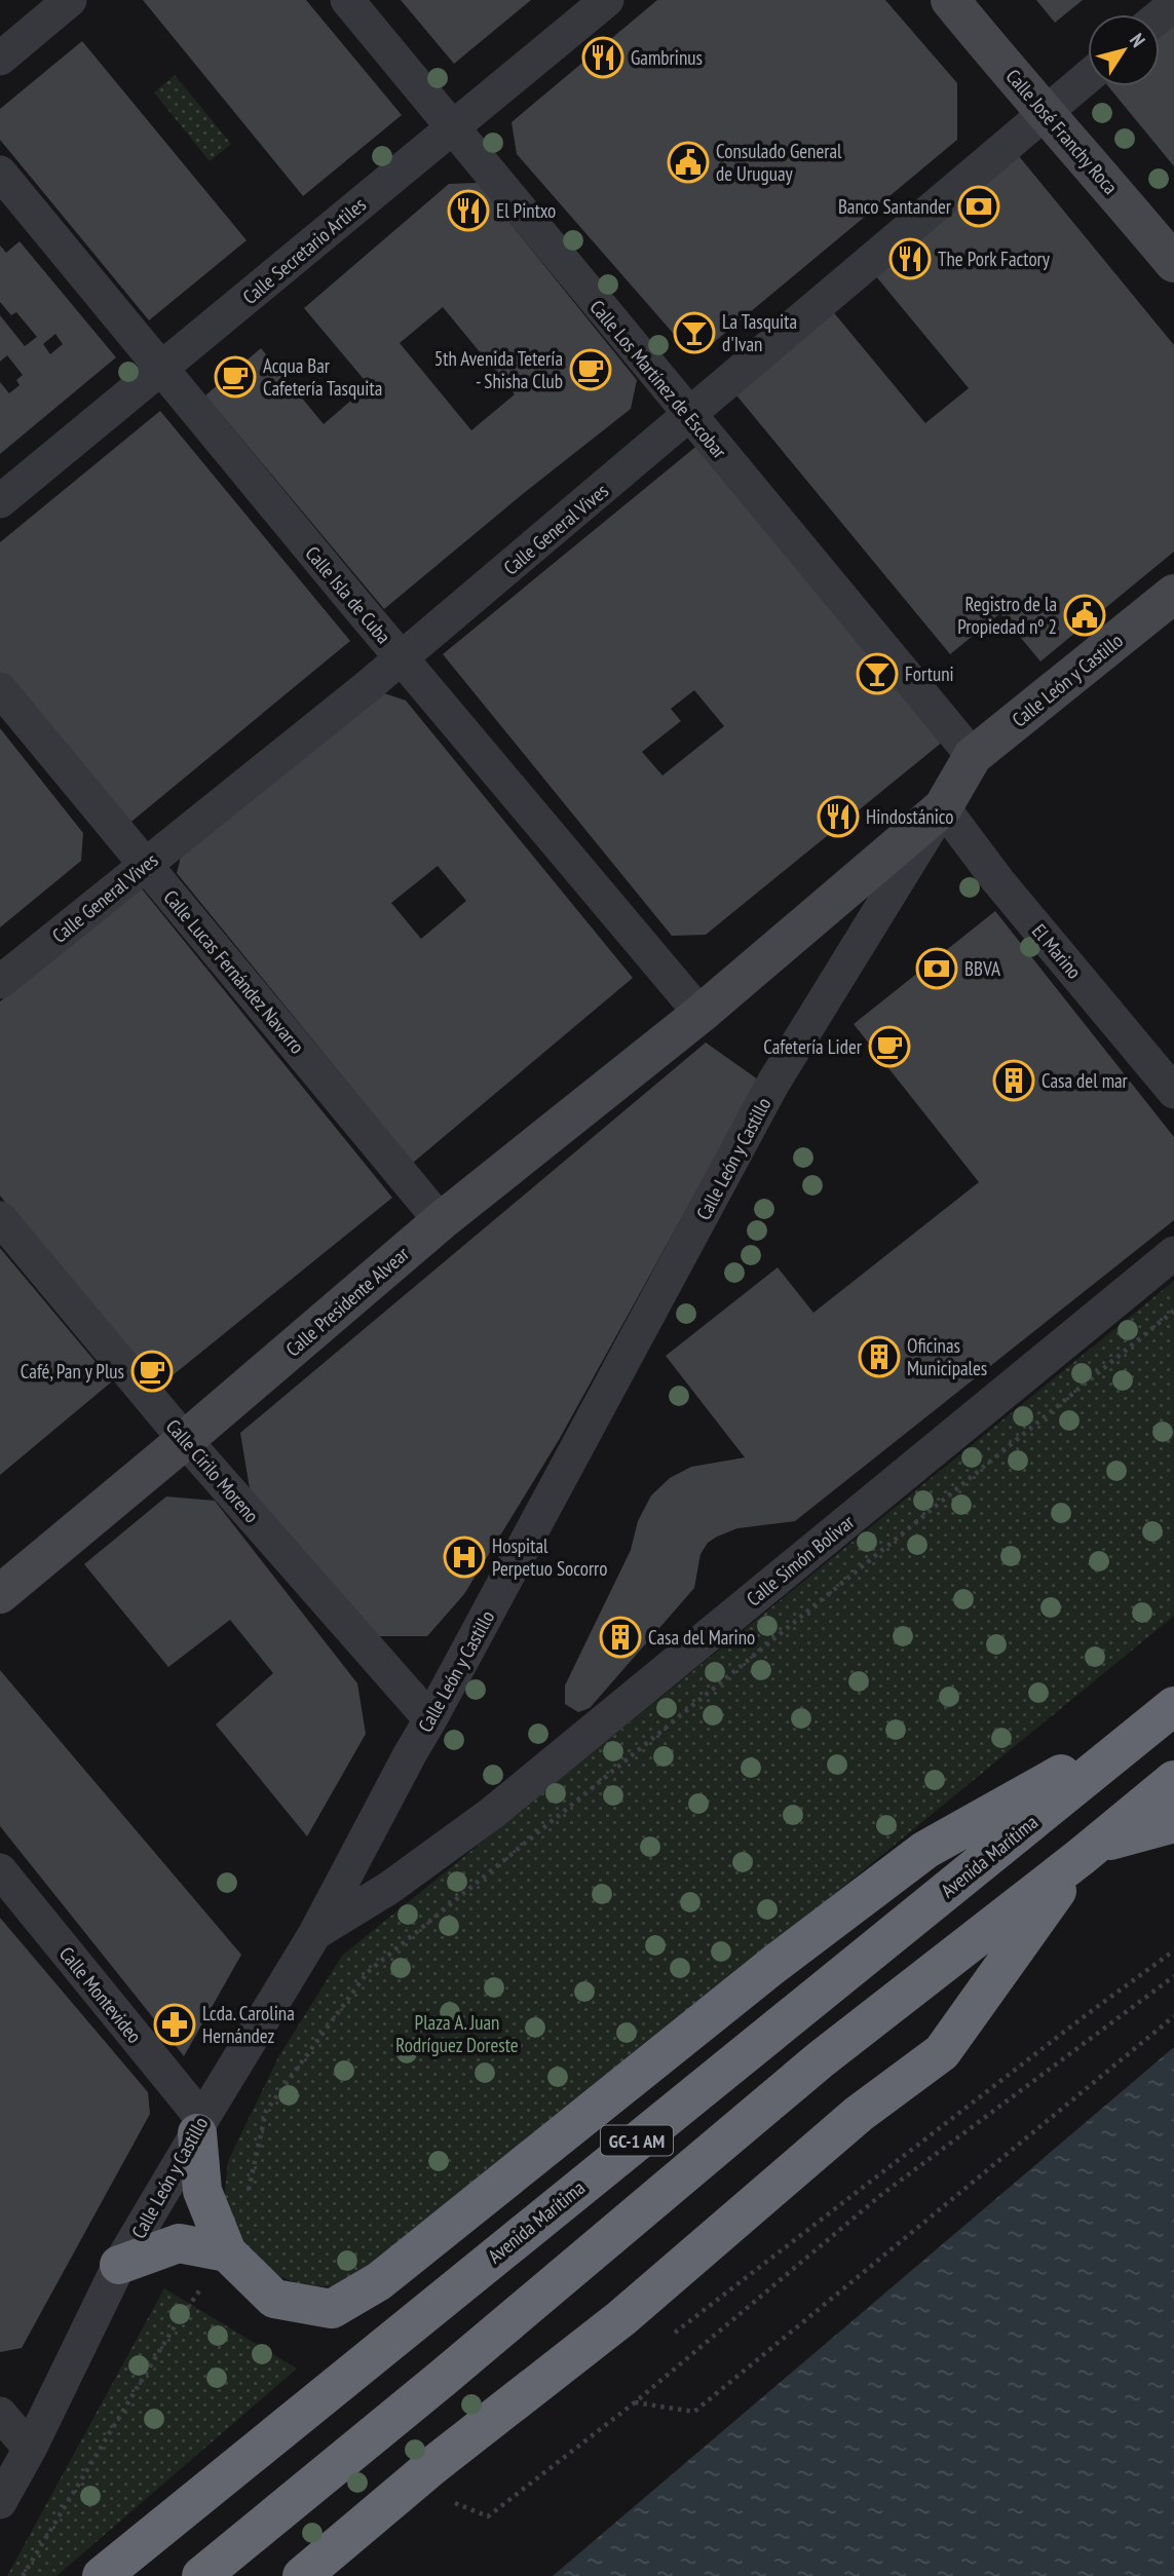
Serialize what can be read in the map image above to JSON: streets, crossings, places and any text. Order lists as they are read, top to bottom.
{
  "streets": {
    "highway": ["Avenida Marítima", "GC-1 AM"],
    "street": [
      "Calle José Franchy Roca",
      "Calle Secretario Artiles",
      "Calle Los Martínez de Escobar",
      "Calle General Vives",
      "Calle Isla de Cuba",
      "Calle León y Castillo",
      "El Marino",
      "Calle Lucas Fernández Navarro",
      "Calle Presidente Alvear",
      "Calle Cirilo Moreno",
      "Calle Simón Bolivar",
      "Calle Montevideo"
    ]
  },
  "crossings": [
    ["Calle José Franchy Roca", "Calle General Vives"],
    ["Calle Secretario Artiles", "Calle Los Martínez de Escobar"],
    ["Calle Secretario Artiles", "Calle Isla de Cuba"],
    ["Calle Los Martínez de Escobar", "Calle General Vives"],
    ["Calle Los Martínez de Escobar", "Calle León y Castillo"],
    ["Calle General Vives", "Calle Isla de Cuba"],
    ["Calle General Vives", "Calle Lucas Fernández Navarro"],
    ["Calle Isla de Cuba", "Calle León y Castillo"],
    ["Calle Isla de Cuba", "Calle Presidente Alvear"],
    ["Calle León y Castillo", "El Marino"],
    ["Calle León y Castillo", "Calle Presidente Alvear"],
    ["Calle León y Castillo", "Calle Cirilo Moreno"],
    ["Calle León y Castillo", "Calle Simón Bolivar"],
    ["Calle León y Castillo", "Calle Montevideo"],
    ["Calle Lucas Fernández Navarro", "Calle Presidente Alvear"],
    ["Calle Presidente Alvear", "Calle Cirilo Moreno"]
  ],
  "parks": ["Plaza A. Juan Rodríguez Doreste"],
  "places": {
    "restaurant": [
      "Gambrinus",
      "El Pintxo",
      "The Pork Factory",
      "Hindostánico"
    ],
    "public building": ["Consulado General de Uruguay", "Registro de la Propiedad nº 2"],
    "bank": ["Banco Santander", "BBVA"],
    "bar": ["La Tasquita d'Ivan", "Fortuni"],
    "cafe": [
      "5th Avenida Tetería - Shisha Club",
      "Acqua Bar Cafetería Tasquita",
      "Cafetería Lider",
      "Café, Pan y Plus"
    ],
    "building": ["Casa del mar", "Oficinas Municipales", "Casa del Marino"],
    "hospital": ["Hospital Perpetuo Socorro"],
    "pharmacy": ["Lcda. Carolina Hernández"]
  },
  "north": "top right"
}
